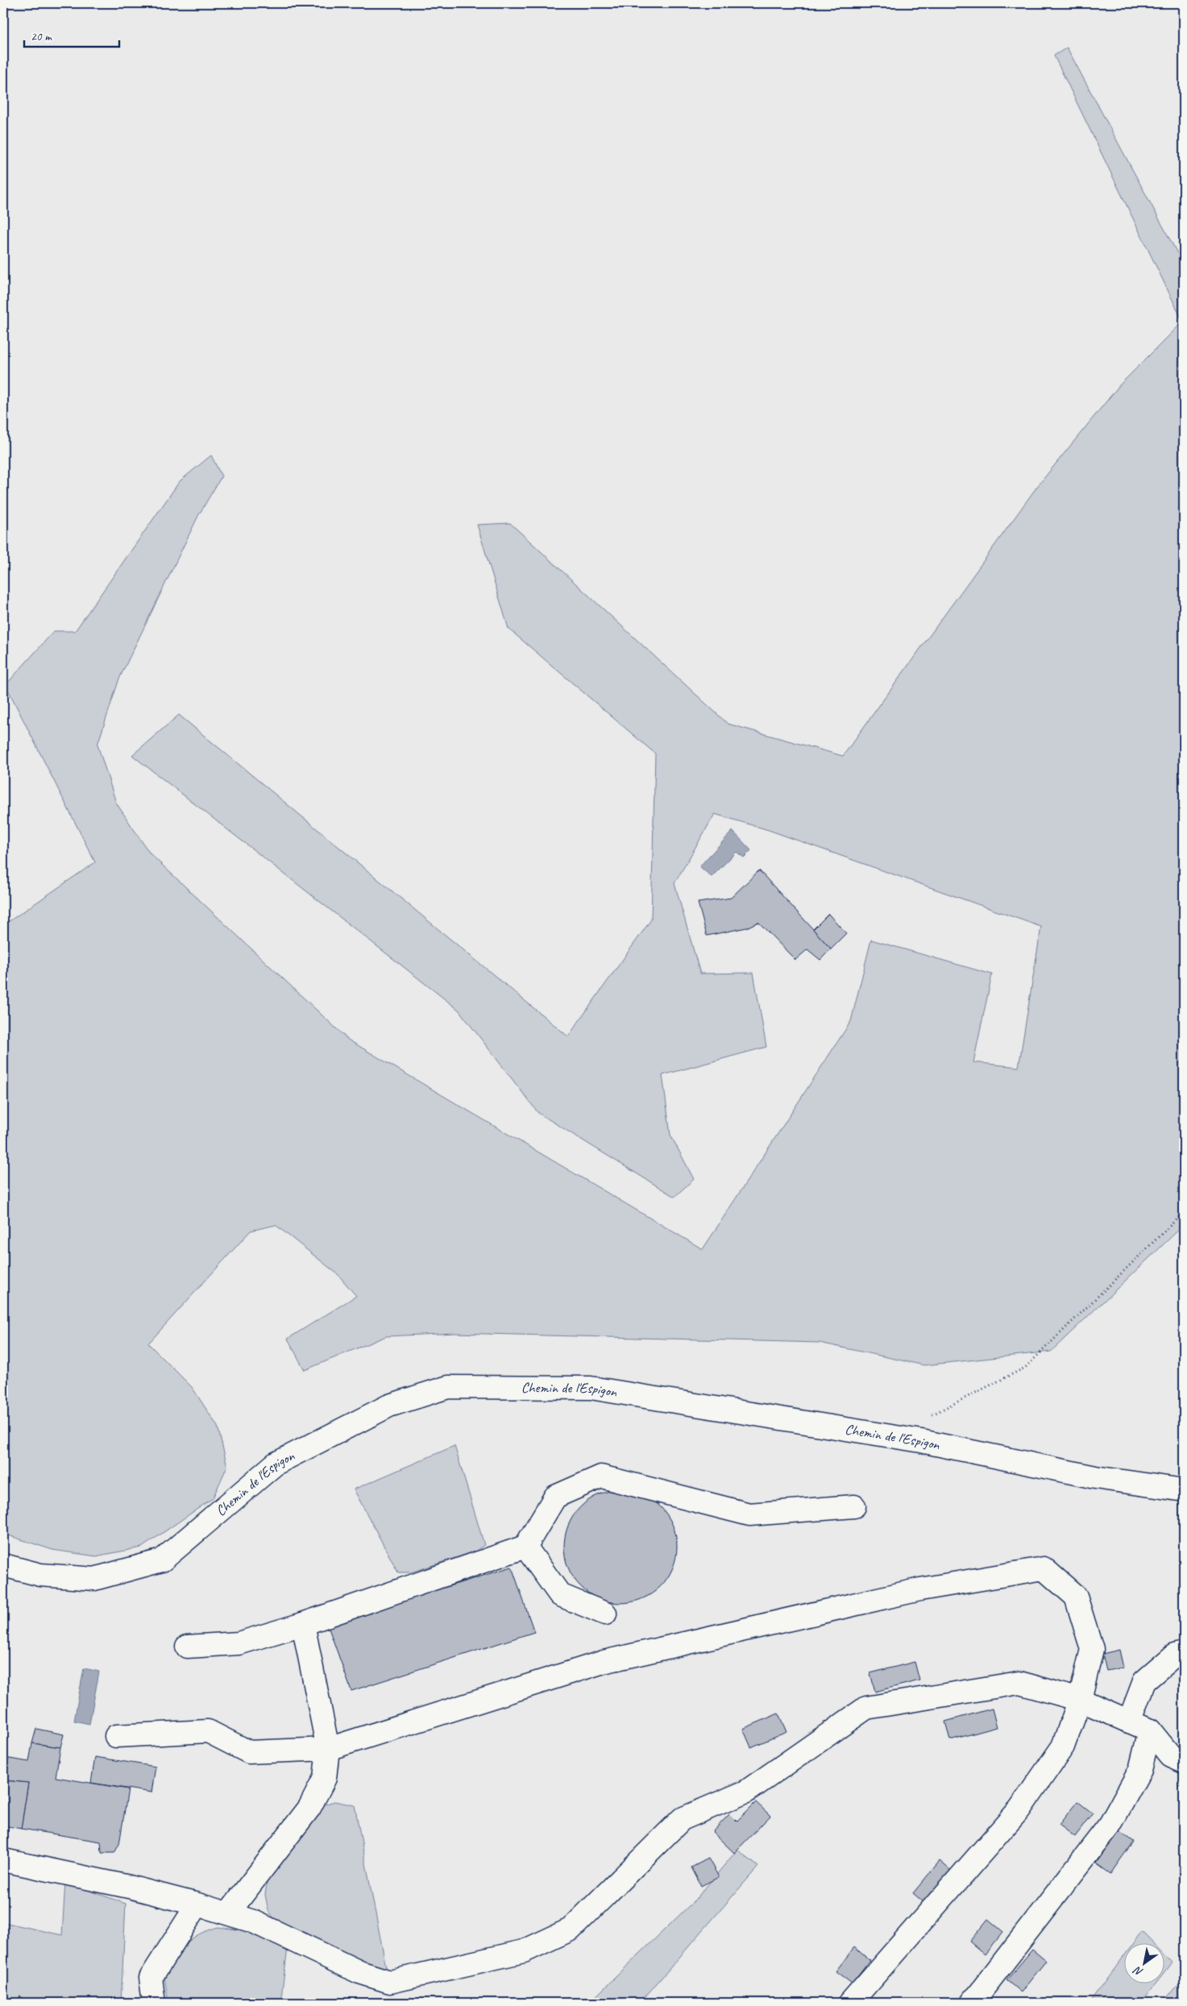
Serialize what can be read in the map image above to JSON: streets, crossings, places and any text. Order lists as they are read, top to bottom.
{
  "streets": {
    "street": ["Chemin de l'Espigon"]
  },
  "scale_bar": "20 m",
  "north": "bottom left"
}
